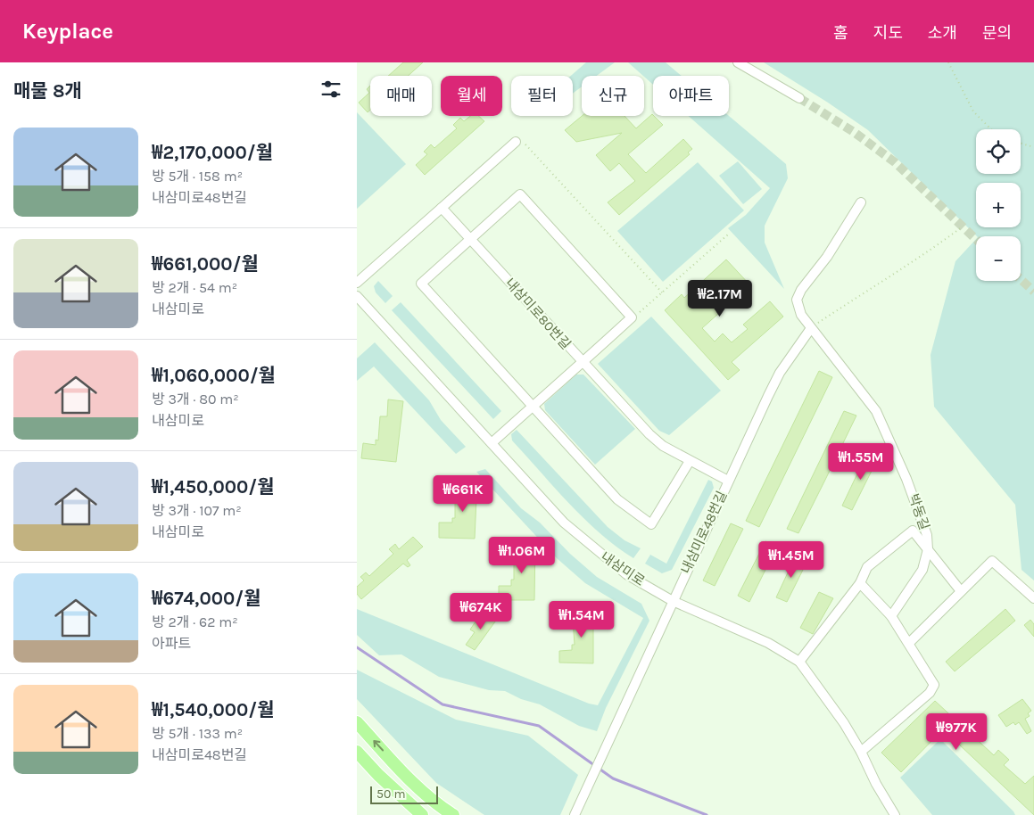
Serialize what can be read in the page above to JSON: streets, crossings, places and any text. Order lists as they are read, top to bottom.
{
  "streets": {
    "street": [
      "내삼미로80번길",
      "박동길",
      "내삼미로48번길",
      "내삼미로"
    ]
  },
  "crossings": [
    ["내삼미로80번길", "내삼미로48번길"],
    ["박동길", "내삼미로48번길"],
    ["내삼미로48번길", "내삼미로"]
  ],
  "scale_bar": "50 m",
  "page": {
    "header": "Keyplace",
    "nav": [
      "홈",
      "지도",
      "소개",
      "문의"
    ],
    "heading": "매물 8개",
    "chip": [
      "매매",
      "월세",
      "필터",
      "신규",
      "아파트"
    ],
    "list": [
      {
        "name": "₩2,170,000/월",
        "note": "방 5개 · 158 m² · 내삼미로48번길"
      },
      {
        "name": "₩661,000/월",
        "note": "방 2개 · 54 m² · 내삼미로"
      },
      {
        "name": "₩1,060,000/월",
        "note": "방 3개 · 80 m² · 내삼미로"
      },
      {
        "name": "₩1,450,000/월",
        "note": "방 3개 · 107 m² · 내삼미로"
      },
      {
        "name": "₩674,000/월",
        "note": "방 2개 · 62 m² · 아파트"
      },
      {
        "name": "₩1,540,000/월",
        "note": "방 5개 · 133 m² · 내삼미로48번길"
      }
    ],
    "map_buttons": ["+", "−"],
    "price": [
      "₩2.17M",
      "₩1.55M",
      "₩661K",
      "₩1.06M",
      "₩1.45M",
      "₩674K",
      "₩1.54M",
      "₩977K"
    ],
    "scale": "50 m"
  }
}
